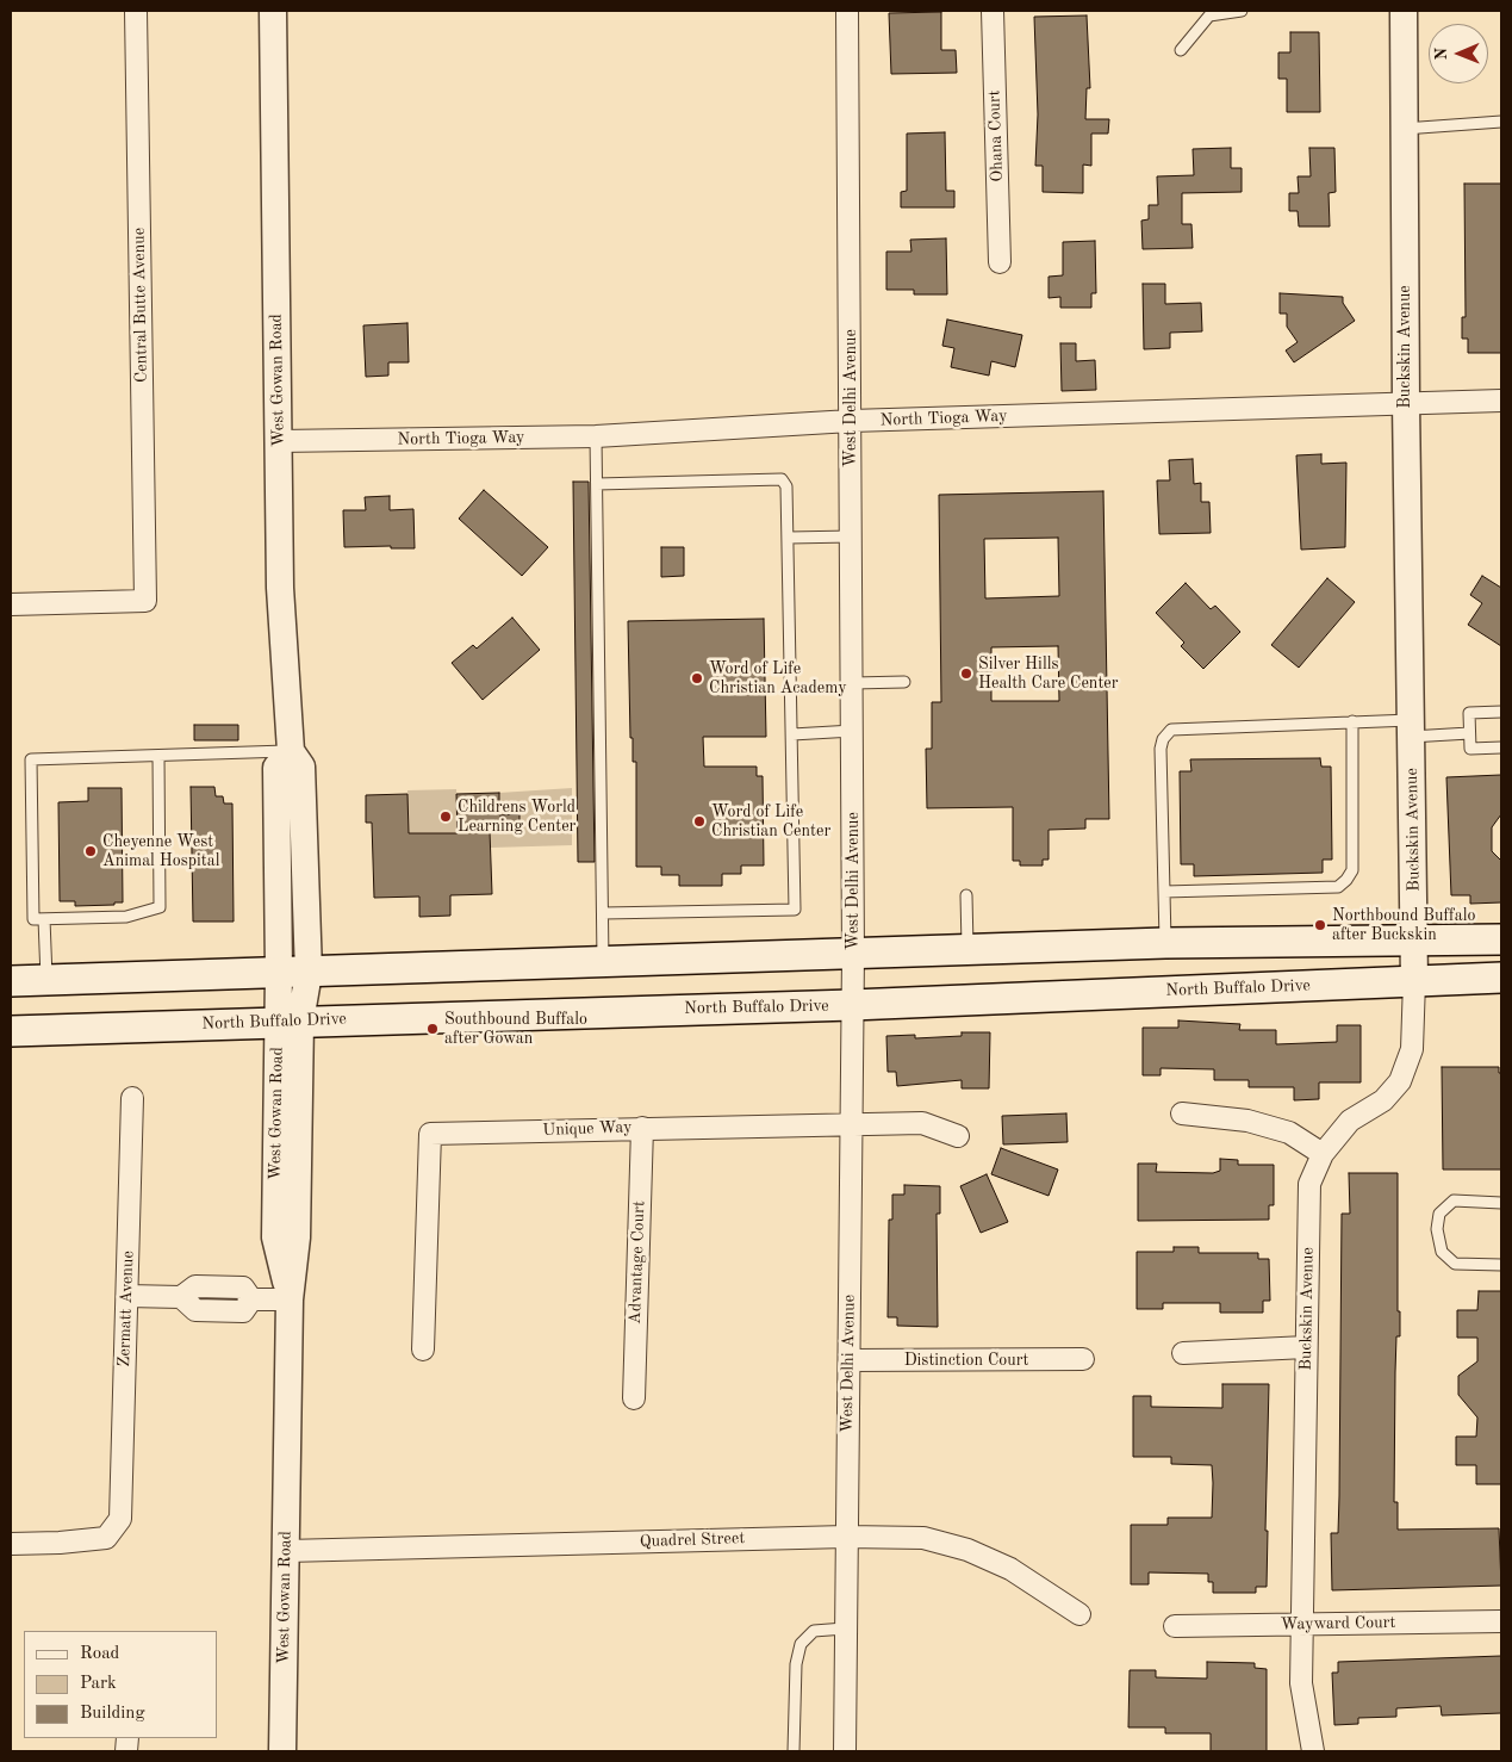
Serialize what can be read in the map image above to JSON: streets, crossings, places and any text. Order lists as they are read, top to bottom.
{
  "streets": {
    "main road": ["North Buffalo Drive"],
    "street": [
      "Ohana Court",
      "Central Butte Avenue",
      "Buckskin Avenue",
      "West Gowan Road",
      "West Delhi Avenue",
      "North Tioga Way",
      "Unique Way",
      "Advantage Court",
      "Zermatt Avenue",
      "Distinction Court",
      "Quadrel Street",
      "Wayward Court"
    ]
  },
  "crossings": [
    ["Buckskin Avenue", "North Tioga Way"],
    ["Buckskin Avenue", "North Buffalo Drive"],
    ["Buckskin Avenue", "Wayward Court"],
    ["West Gowan Road", "North Tioga Way"],
    ["West Gowan Road", "North Buffalo Drive"],
    ["West Gowan Road", "Quadrel Street"],
    ["West Delhi Avenue", "North Tioga Way"],
    ["West Delhi Avenue", "North Buffalo Drive"],
    ["West Delhi Avenue", "Unique Way"],
    ["West Delhi Avenue", "Distinction Court"],
    ["West Delhi Avenue", "Quadrel Street"],
    ["Unique Way", "Advantage Court"]
  ],
  "places": [
    "Silver Hills Health Care Center",
    "Word of Life Christian Academy",
    "Childrens World Learning Center",
    "Word of Life Christian Center",
    "Cheyenne West Animal Hospital",
    "Northbound Buffalo after Buckskin",
    "Southbound Buffalo after Gowan"
  ],
  "legend": ["Road", "Park", "Building"],
  "north": "left"
}
